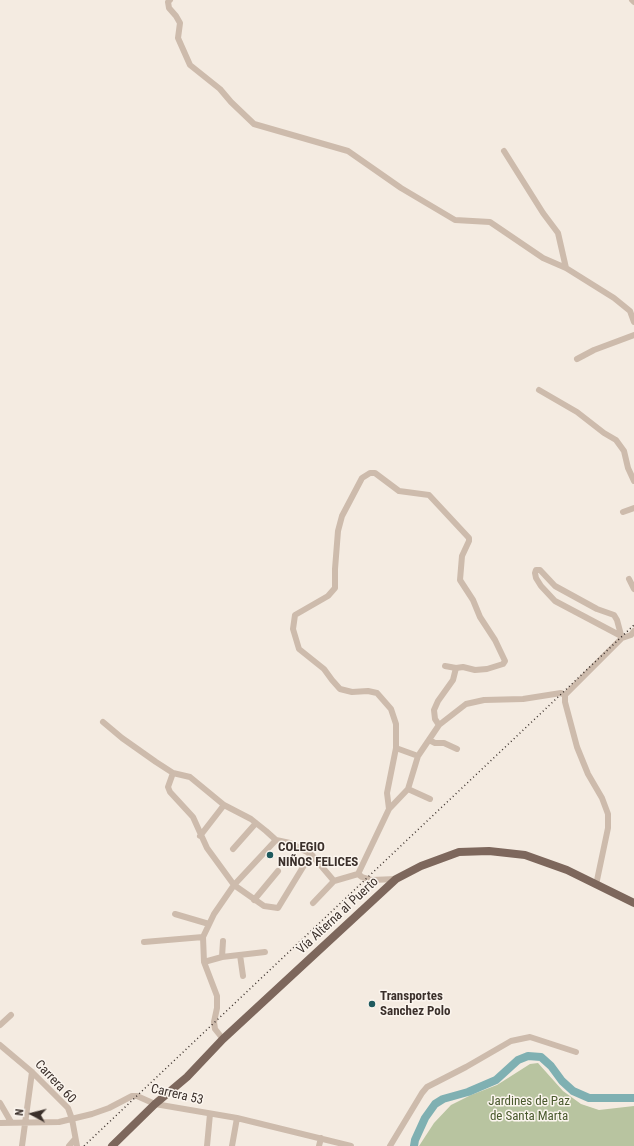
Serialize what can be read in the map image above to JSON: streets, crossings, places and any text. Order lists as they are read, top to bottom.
{
  "streets": {
    "main road": ["Vía Alterna al Puerto"],
    "street": ["Carrera 60", "Carrera 53"]
  },
  "crossings": [
    ["Vía Alterna al Puerto", "Carrera 53"],
    ["Carrera 60", "Carrera 53"]
  ],
  "parks": ["Jardines de Paz de Santa Marta"],
  "places": ["COLEGIO NIÑOS FELICES", "Transportes Sanchez Polo"],
  "north": "left"
}
